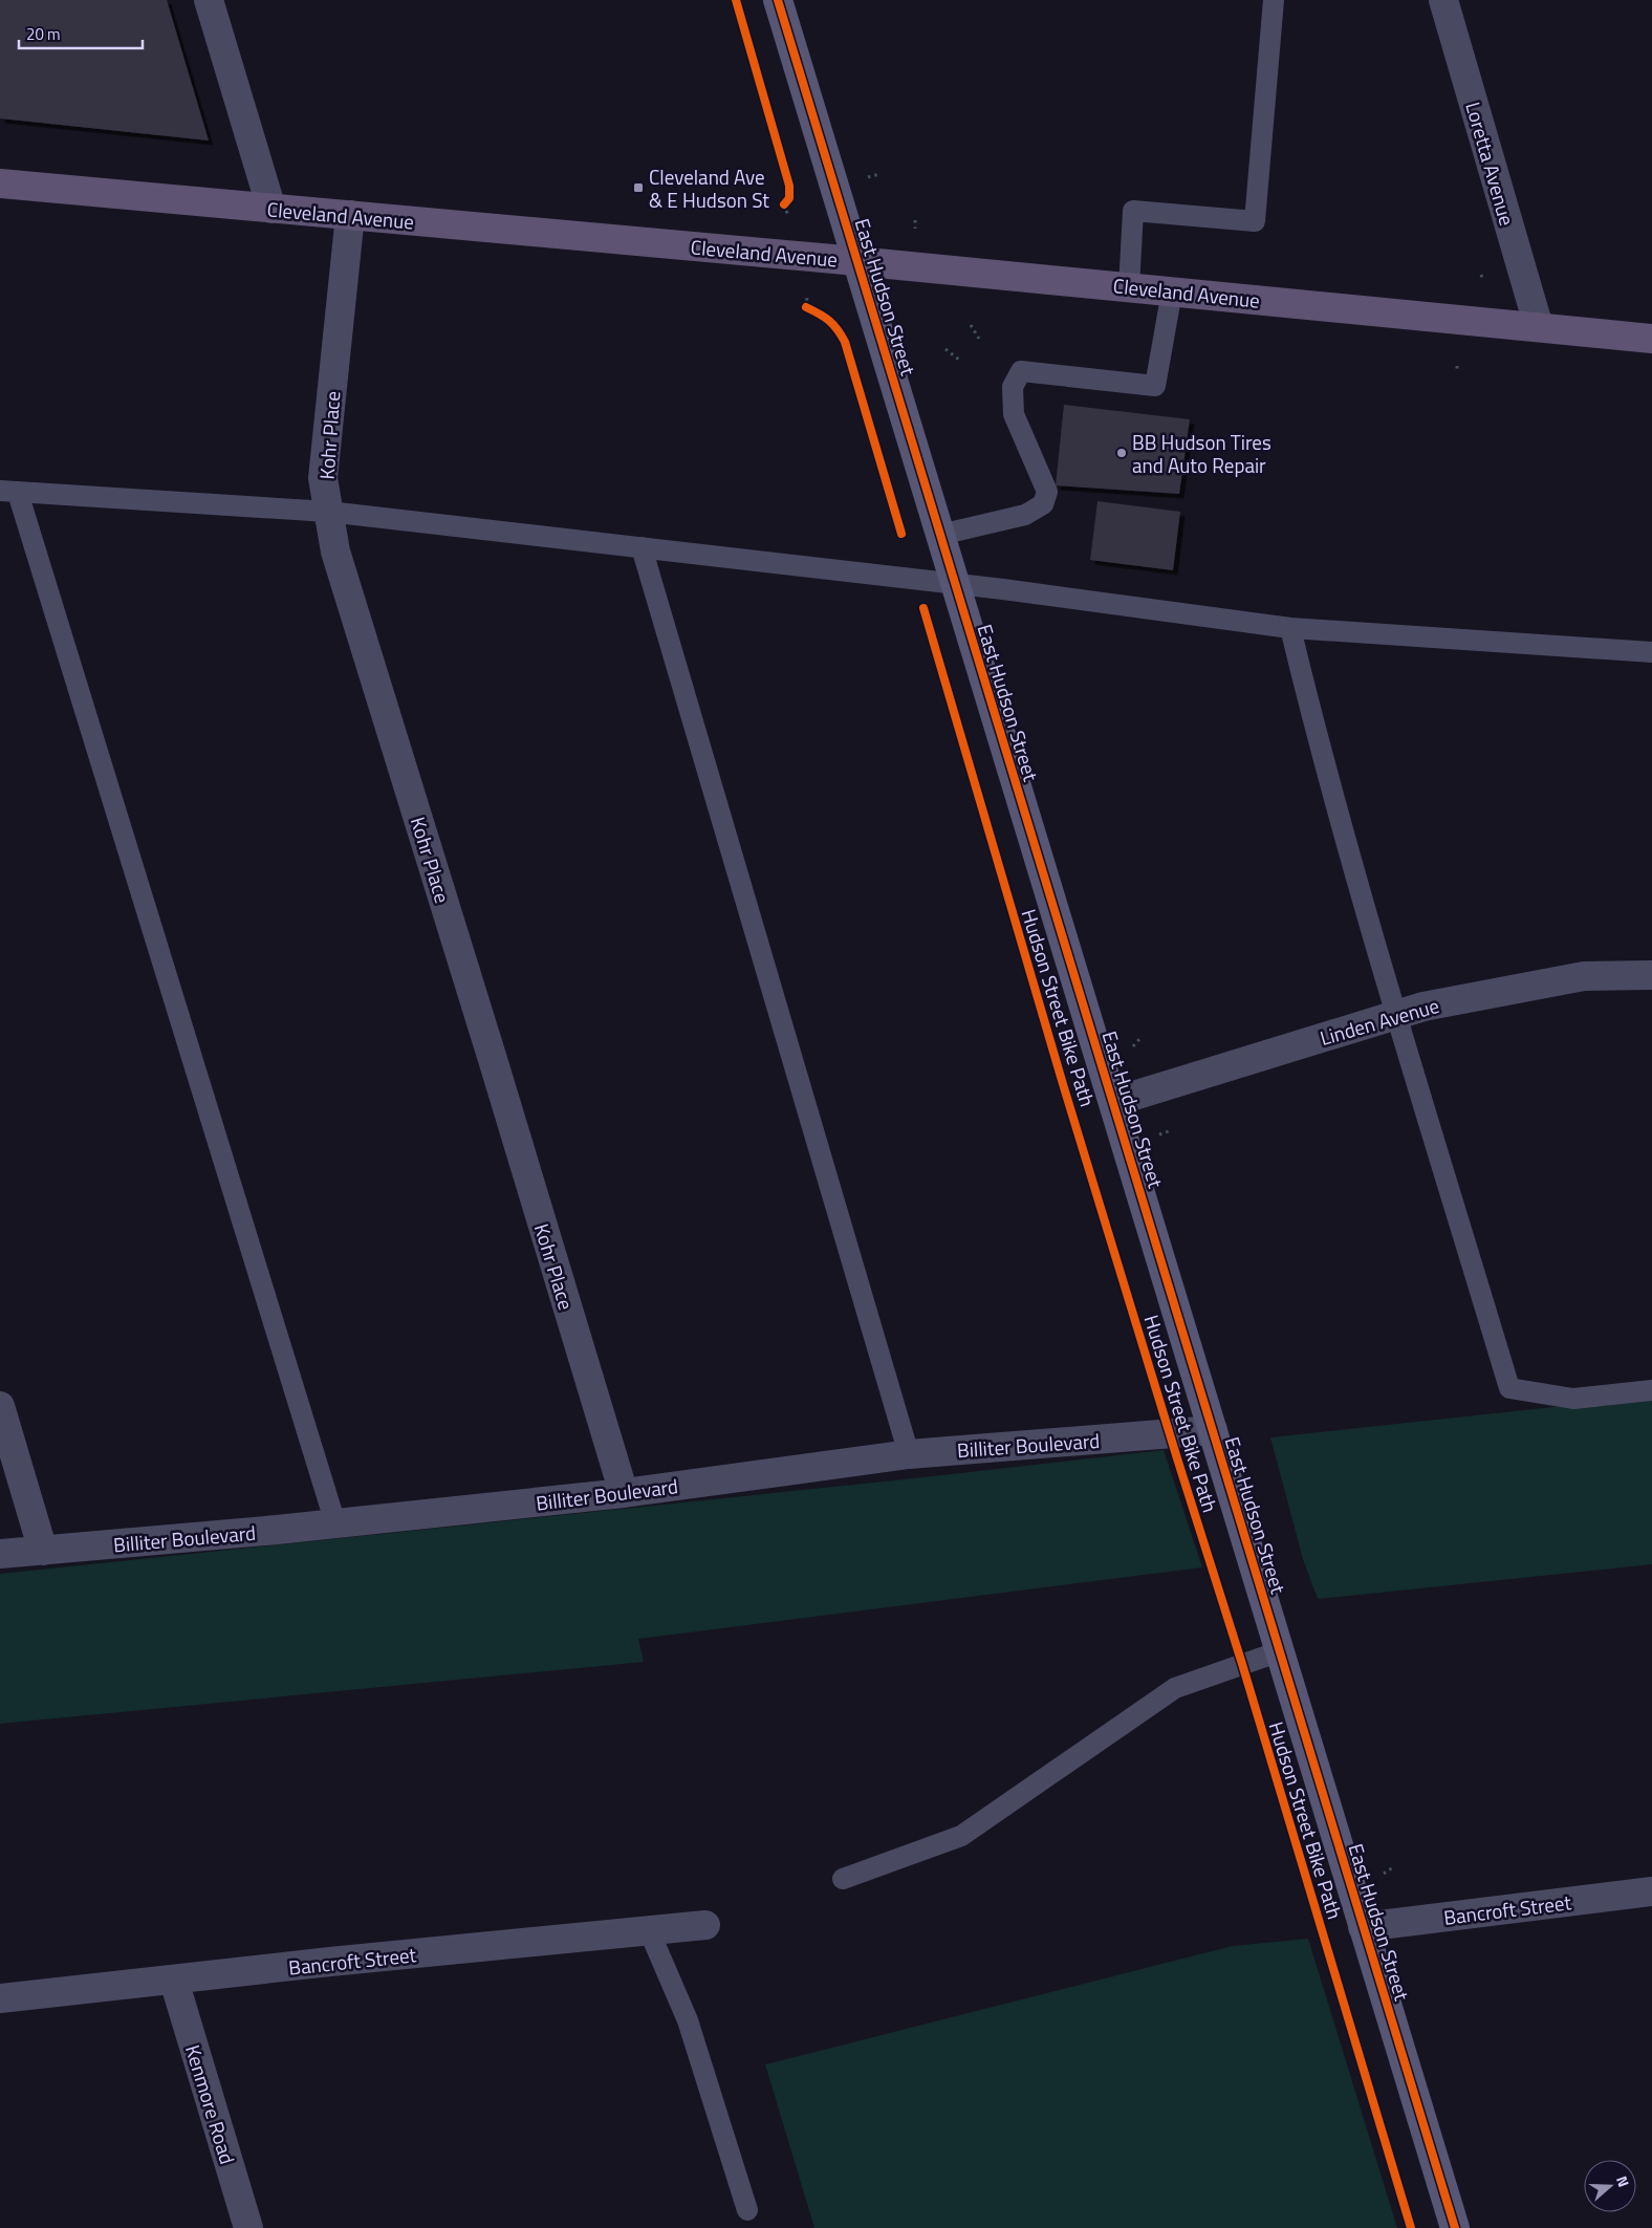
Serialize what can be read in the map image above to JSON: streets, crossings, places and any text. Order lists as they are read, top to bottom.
{
  "streets": {
    "main road": ["Cleveland Avenue", "East Hudson Street"],
    "street": [
      "Loretta Avenue",
      "Kohr Place",
      "Linden Avenue",
      "Billiter Boulevard",
      "Bancroft Street",
      "Kenmore Road"
    ],
    "cycle path": ["Hudson Street Bike Path"]
  },
  "crossings": [
    ["Loretta Avenue", "Cleveland Avenue"],
    ["Cleveland Avenue", "East Hudson Street"],
    ["Cleveland Avenue", "Kohr Place"],
    ["East Hudson Street", "Linden Avenue"],
    ["East Hudson Street", "Billiter Boulevard"],
    ["East Hudson Street", "Bancroft Street"],
    ["Kohr Place", "Billiter Boulevard"],
    ["Bancroft Street", "Kenmore Road"]
  ],
  "places": {
    "transit": ["Cleveland Ave & E Hudson St"],
    "other": ["BB Hudson Tires and Auto Repair"]
  },
  "scale_bar": "20 m",
  "north": "right"
}
